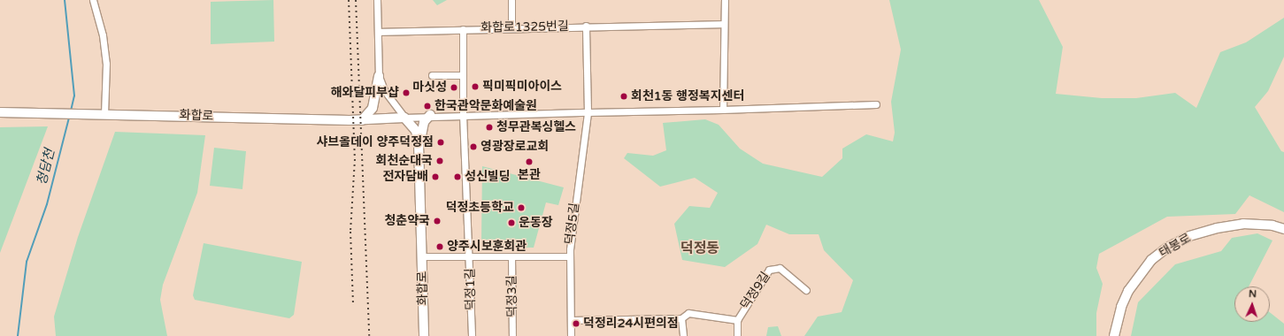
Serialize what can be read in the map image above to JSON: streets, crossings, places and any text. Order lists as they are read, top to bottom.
{
  "streets": {
    "main road": ["화합로", "태봉로"],
    "street": [
      "화합로1325번길",
      "덕정5길",
      "덕정1길",
      "덕정9길",
      "덕정3길"
    ]
  },
  "crossings": [
    ["화합로1325번길", "화합로"],
    ["화합로1325번길", "덕정5길"],
    ["화합로1325번길", "덕정1길"],
    ["화합로", "덕정5길"],
    ["화합로", "덕정1길"]
  ],
  "districts": ["덕정동"],
  "water": ["청담천"],
  "places": [
    "픽미픽미아이스",
    "마싯성",
    "해와달피부샵",
    "회천1동 행정복지센터",
    "한국관악문화예술원",
    "청무관복싱헬스",
    "샤브올데이 양주덕정점",
    "영광장로교회",
    "회천순대국",
    "본관",
    "전자담배",
    "성신빌딩",
    "덕정초등학교",
    "청춘약국",
    "운동장",
    "양주시보훈회관",
    "덕정리24시편의점"
  ],
  "north": "top"
}
